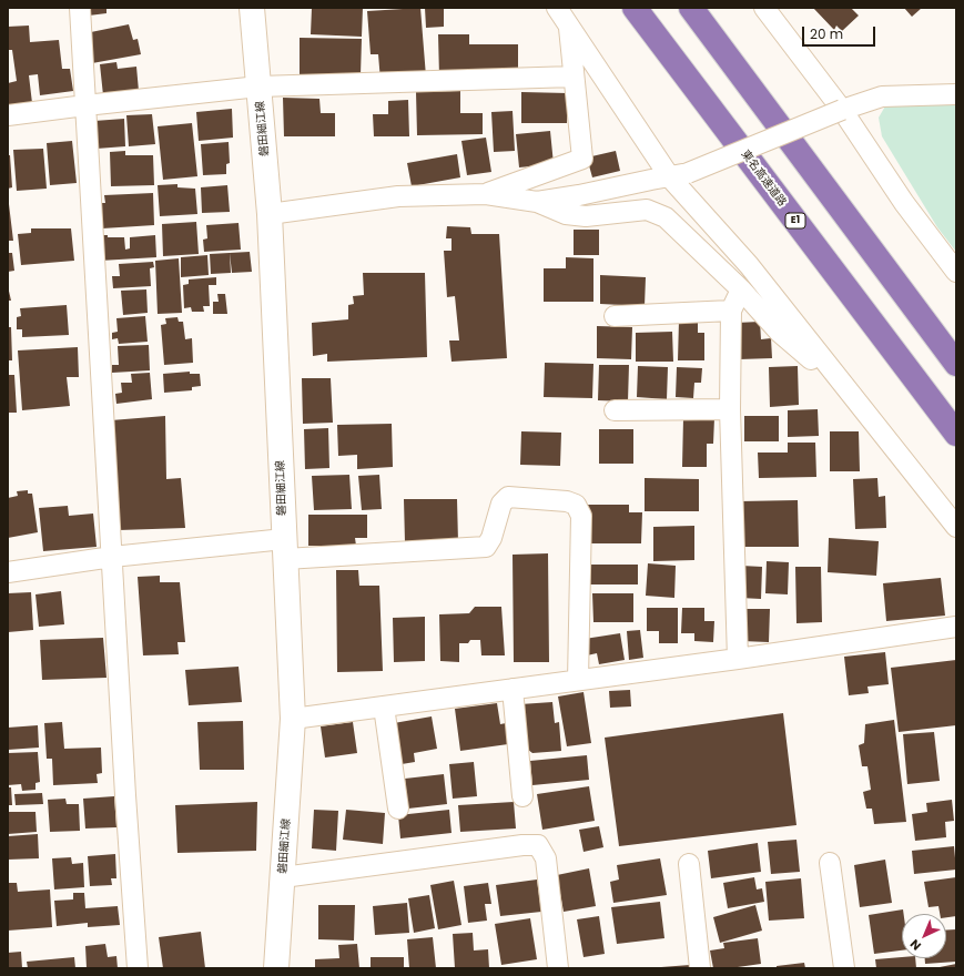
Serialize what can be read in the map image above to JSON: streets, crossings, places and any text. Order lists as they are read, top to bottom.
{
  "streets": {
    "highway": ["東名高速道路", "E1"],
    "main road": ["磐田細江線"]
  },
  "scale_bar": "20 m",
  "north": "bottom left"
}
